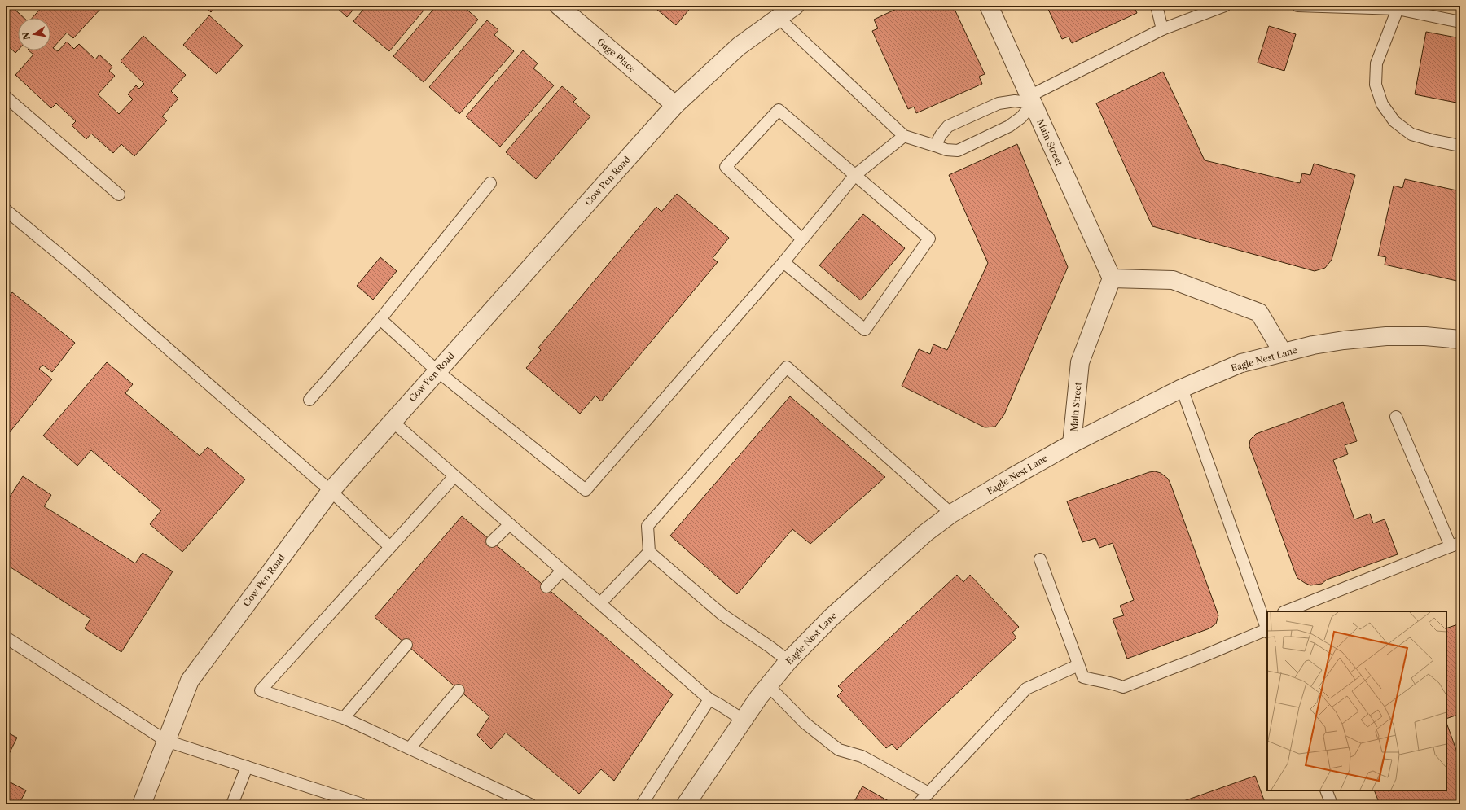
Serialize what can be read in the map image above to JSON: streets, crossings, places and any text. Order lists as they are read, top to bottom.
{
  "streets": {
    "street": [
      "Gage Place",
      "Main Street",
      "Cow Pen Road",
      "Eagle Nest Lane"
    ]
  },
  "crossings": [
    ["Gage Place", "Cow Pen Road"],
    ["Main Street", "Eagle Nest Lane"]
  ],
  "north": "left"
}
